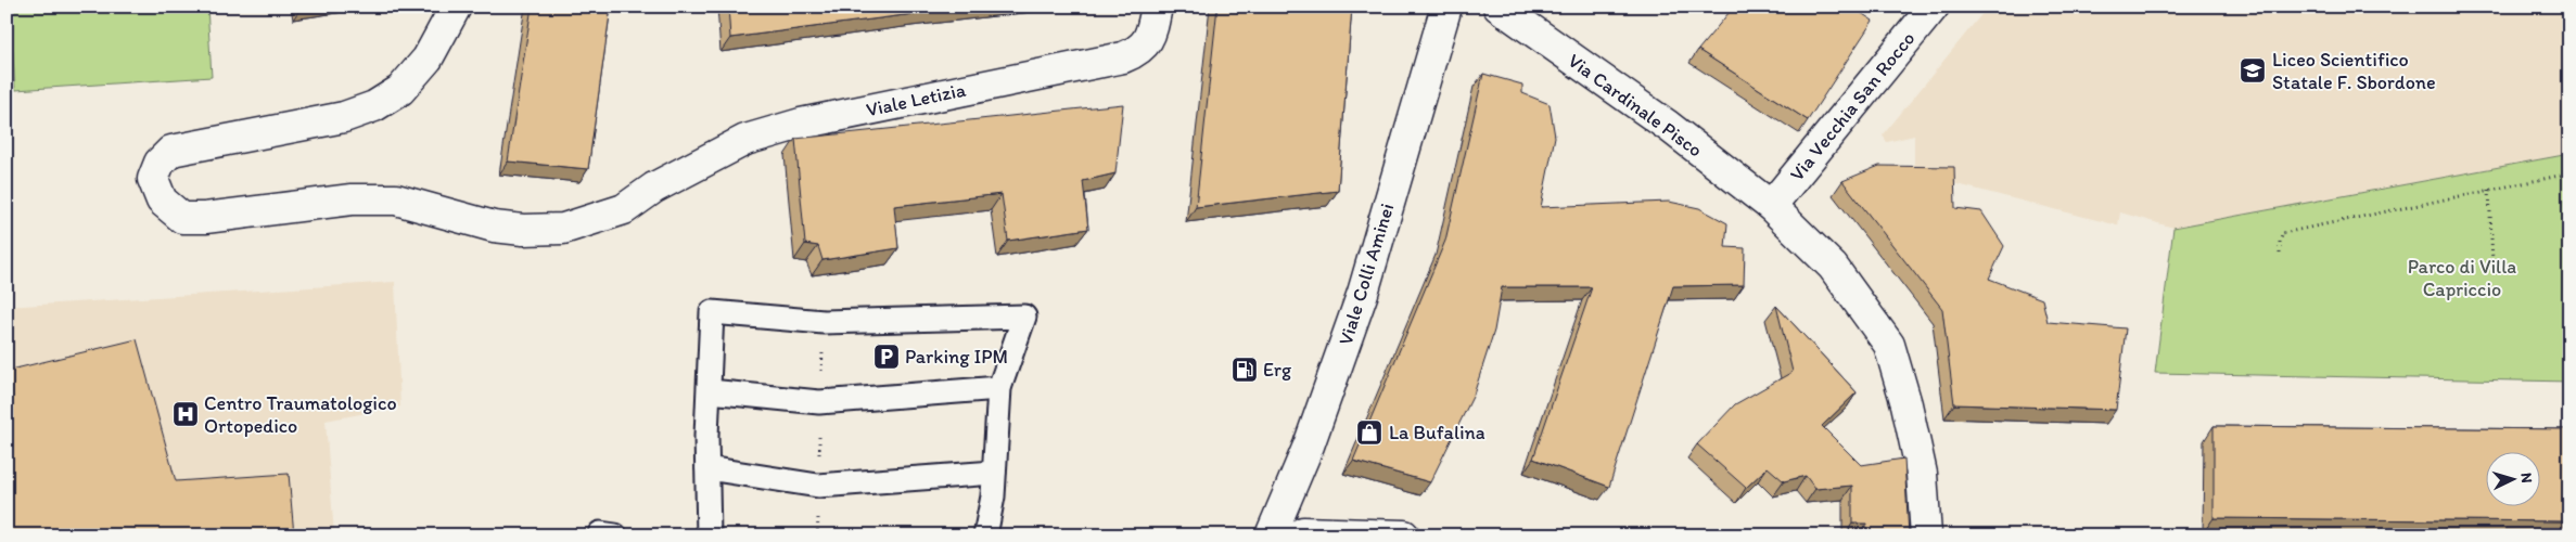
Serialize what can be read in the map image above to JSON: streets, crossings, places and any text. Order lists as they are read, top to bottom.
{
  "streets": {
    "street": [
      "Viale Letizia",
      "Via Cardinale Pisco",
      "Via Vecchia San Rocco",
      "Viale Colli Aminei"
    ]
  },
  "crossings": [
    ["Via Cardinale Pisco", "Via Vecchia San Rocco"]
  ],
  "parks": ["Parco di Villa Capriccio"],
  "places": {
    "school or university": ["Liceo Scientifico Statale F. Sbordone"],
    "parking": ["Parking IPM"],
    "fuel station": ["Erg"],
    "hospital": ["Centro Traumatologico Ortopedico"],
    "shop": ["La Bufalina"]
  },
  "north": "right"
}
